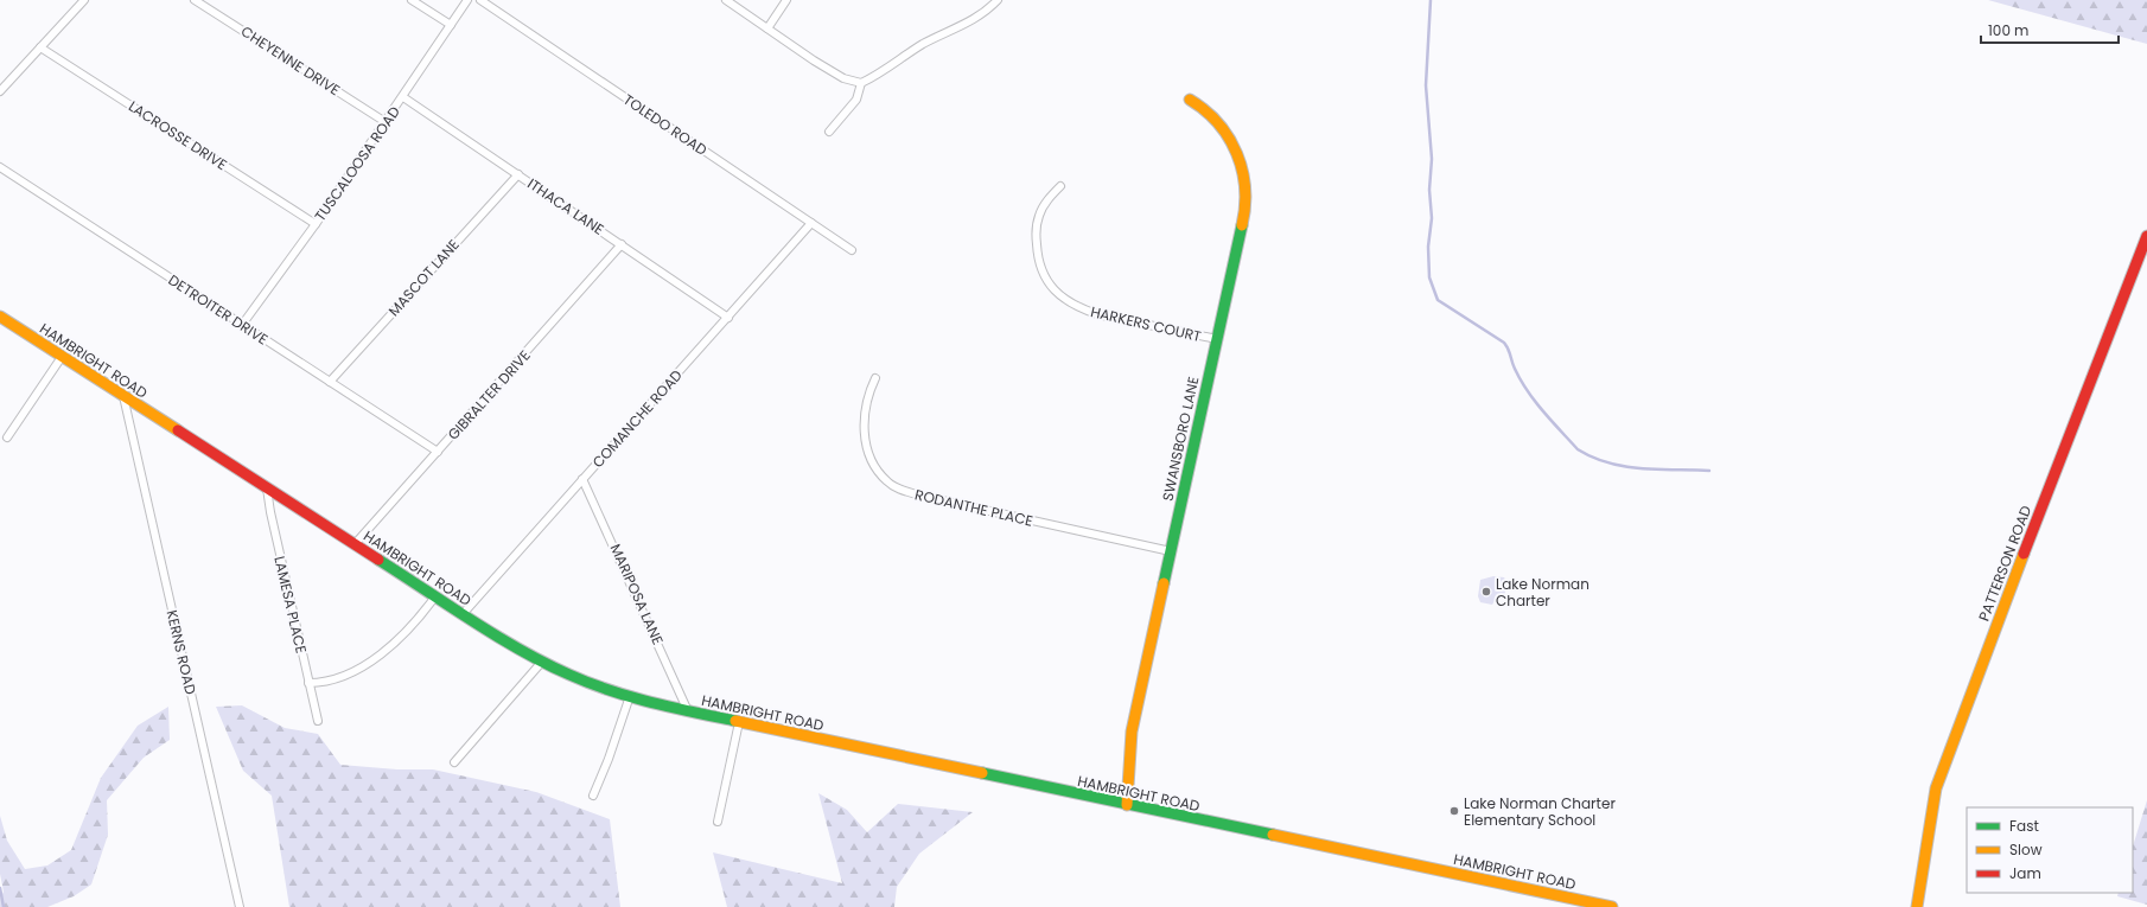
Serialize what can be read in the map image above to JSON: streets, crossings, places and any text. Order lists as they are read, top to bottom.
{
  "streets": {
    "main road": ["HAMBRIGHT ROAD", "SWANSBORO LANE", "PATTERSON ROAD"],
    "street": [
      "CHEYENNE DRIVE",
      "TOLEDO ROAD",
      "LACROSSE DRIVE",
      "TUSCALOOSA ROAD",
      "ITHACA LANE",
      "MASCOT LANE",
      "DETROITER DRIVE",
      "HARKERS COURT",
      "GIBRALTER DRIVE",
      "COMANCHE ROAD",
      "RODANTHE PLACE",
      "MARIPOSA LANE",
      "LAMESA PLACE",
      "KERNS ROAD"
    ]
  },
  "crossings": [
    ["CHEYENNE DRIVE", "TUSCALOOSA ROAD"],
    ["TOLEDO ROAD", "COMANCHE ROAD"],
    ["LACROSSE DRIVE", "TUSCALOOSA ROAD"],
    ["TUSCALOOSA ROAD", "ITHACA LANE"],
    ["TUSCALOOSA ROAD", "DETROITER DRIVE"],
    ["ITHACA LANE", "MASCOT LANE"],
    ["ITHACA LANE", "GIBRALTER DRIVE"],
    ["ITHACA LANE", "COMANCHE ROAD"],
    ["MASCOT LANE", "DETROITER DRIVE"],
    ["DETROITER DRIVE", "GIBRALTER DRIVE"],
    ["HARKERS COURT", "SWANSBORO LANE"],
    ["HAMBRIGHT ROAD", "GIBRALTER DRIVE"],
    ["HAMBRIGHT ROAD", "COMANCHE ROAD"],
    ["HAMBRIGHT ROAD", "SWANSBORO LANE"],
    ["HAMBRIGHT ROAD", "MARIPOSA LANE"],
    ["HAMBRIGHT ROAD", "LAMESA PLACE"],
    ["HAMBRIGHT ROAD", "KERNS ROAD"],
    ["COMANCHE ROAD", "MARIPOSA LANE"],
    ["SWANSBORO LANE", "RODANTHE PLACE"]
  ],
  "places": ["Lake Norman Charter", "Lake Norman Charter Elementary School"],
  "legend": ["Fast", "Slow", "Jam"],
  "scale_bar": "100 m"
}
